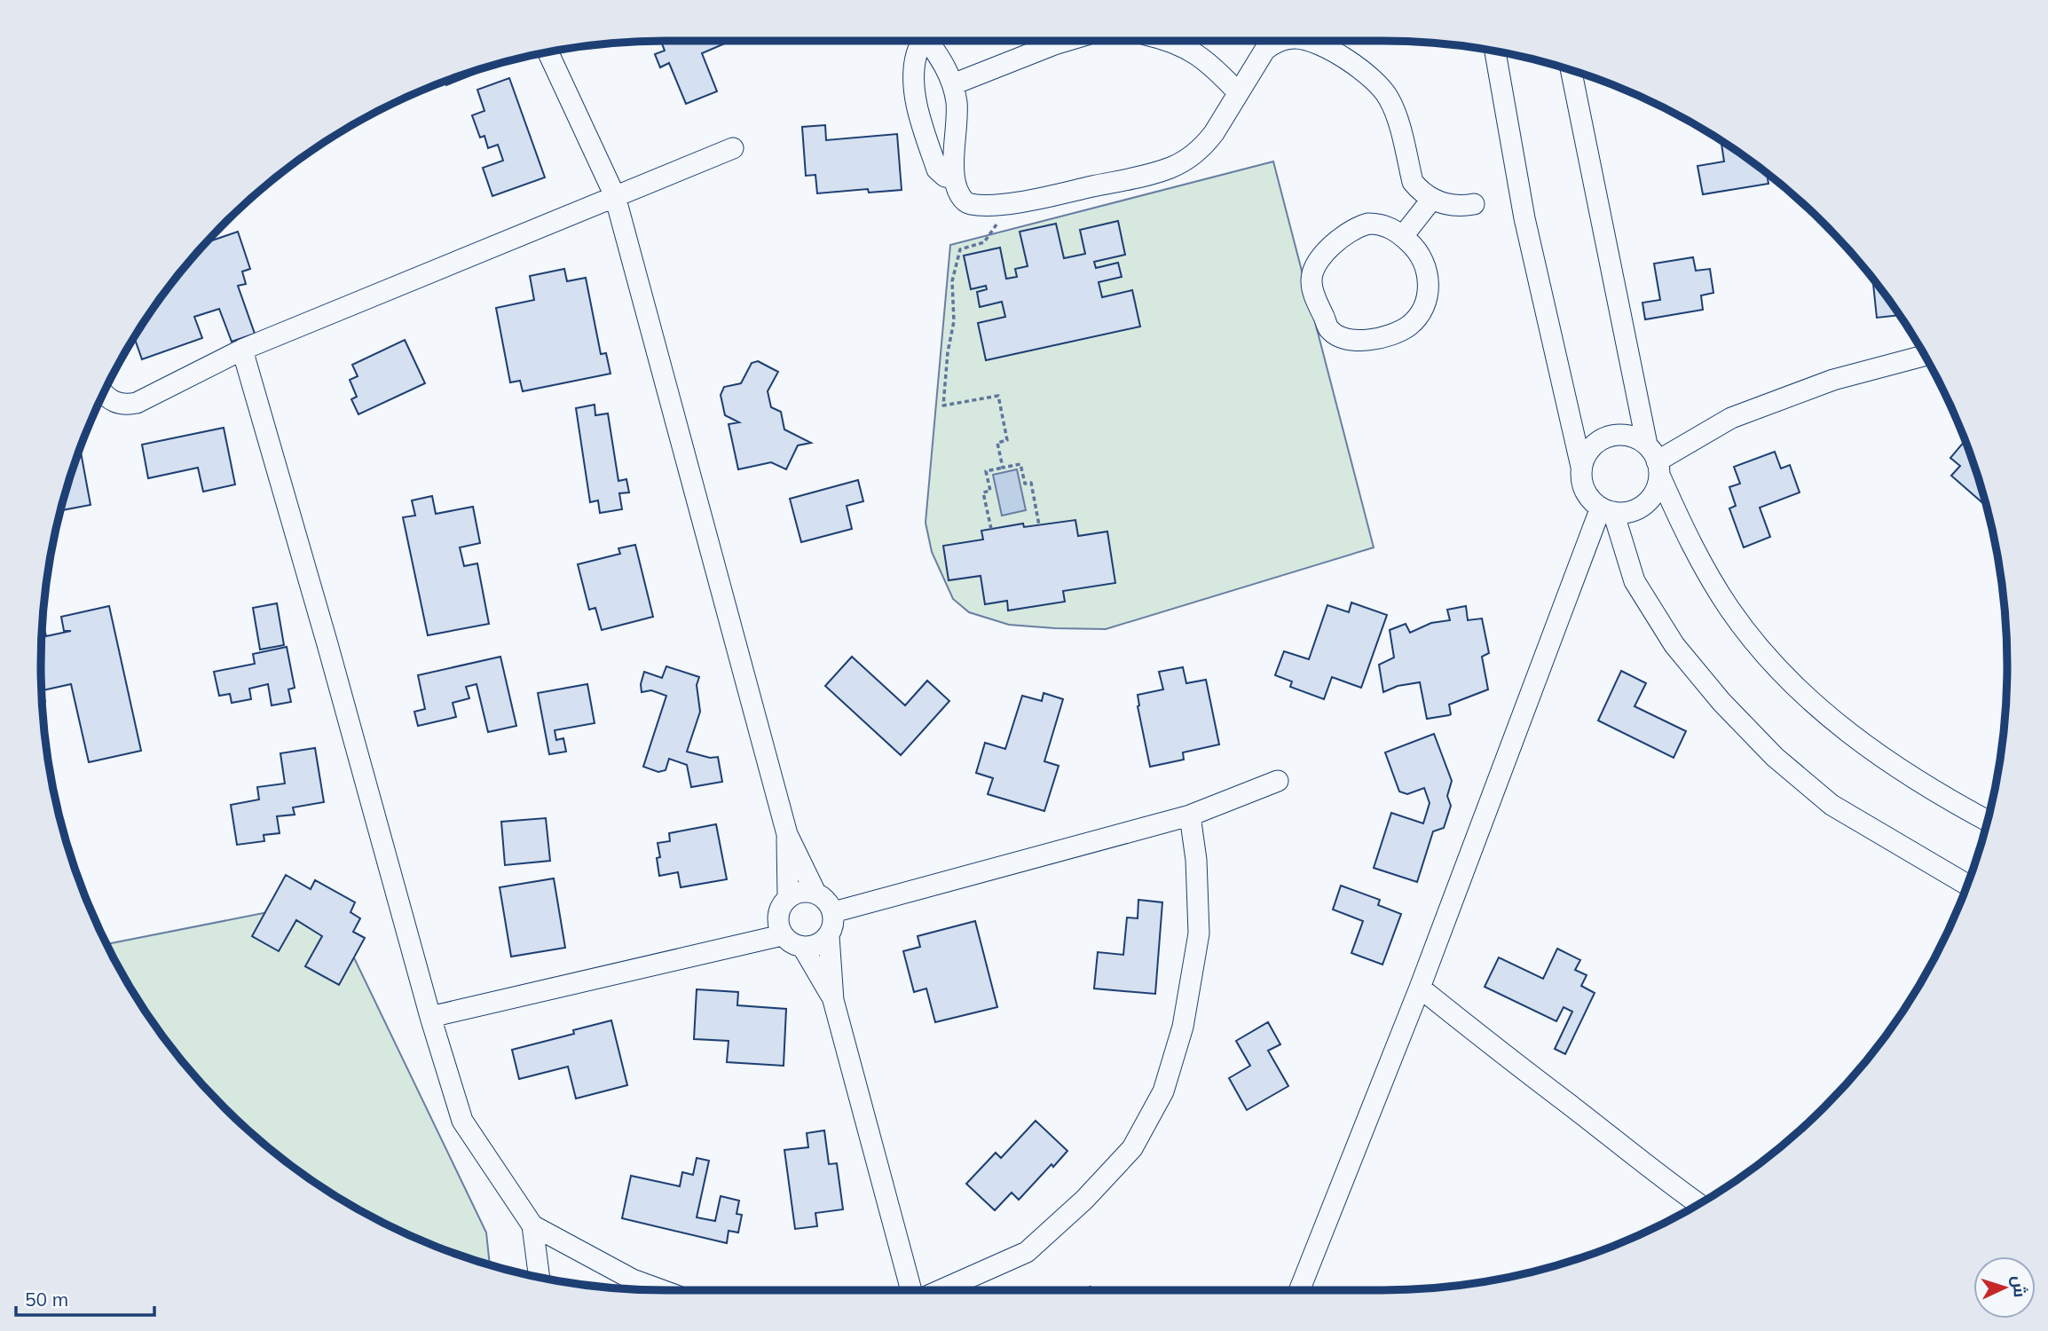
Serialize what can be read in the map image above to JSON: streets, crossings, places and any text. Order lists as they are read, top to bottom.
{
  "scale_bar": "50 m",
  "north": "right"
}
